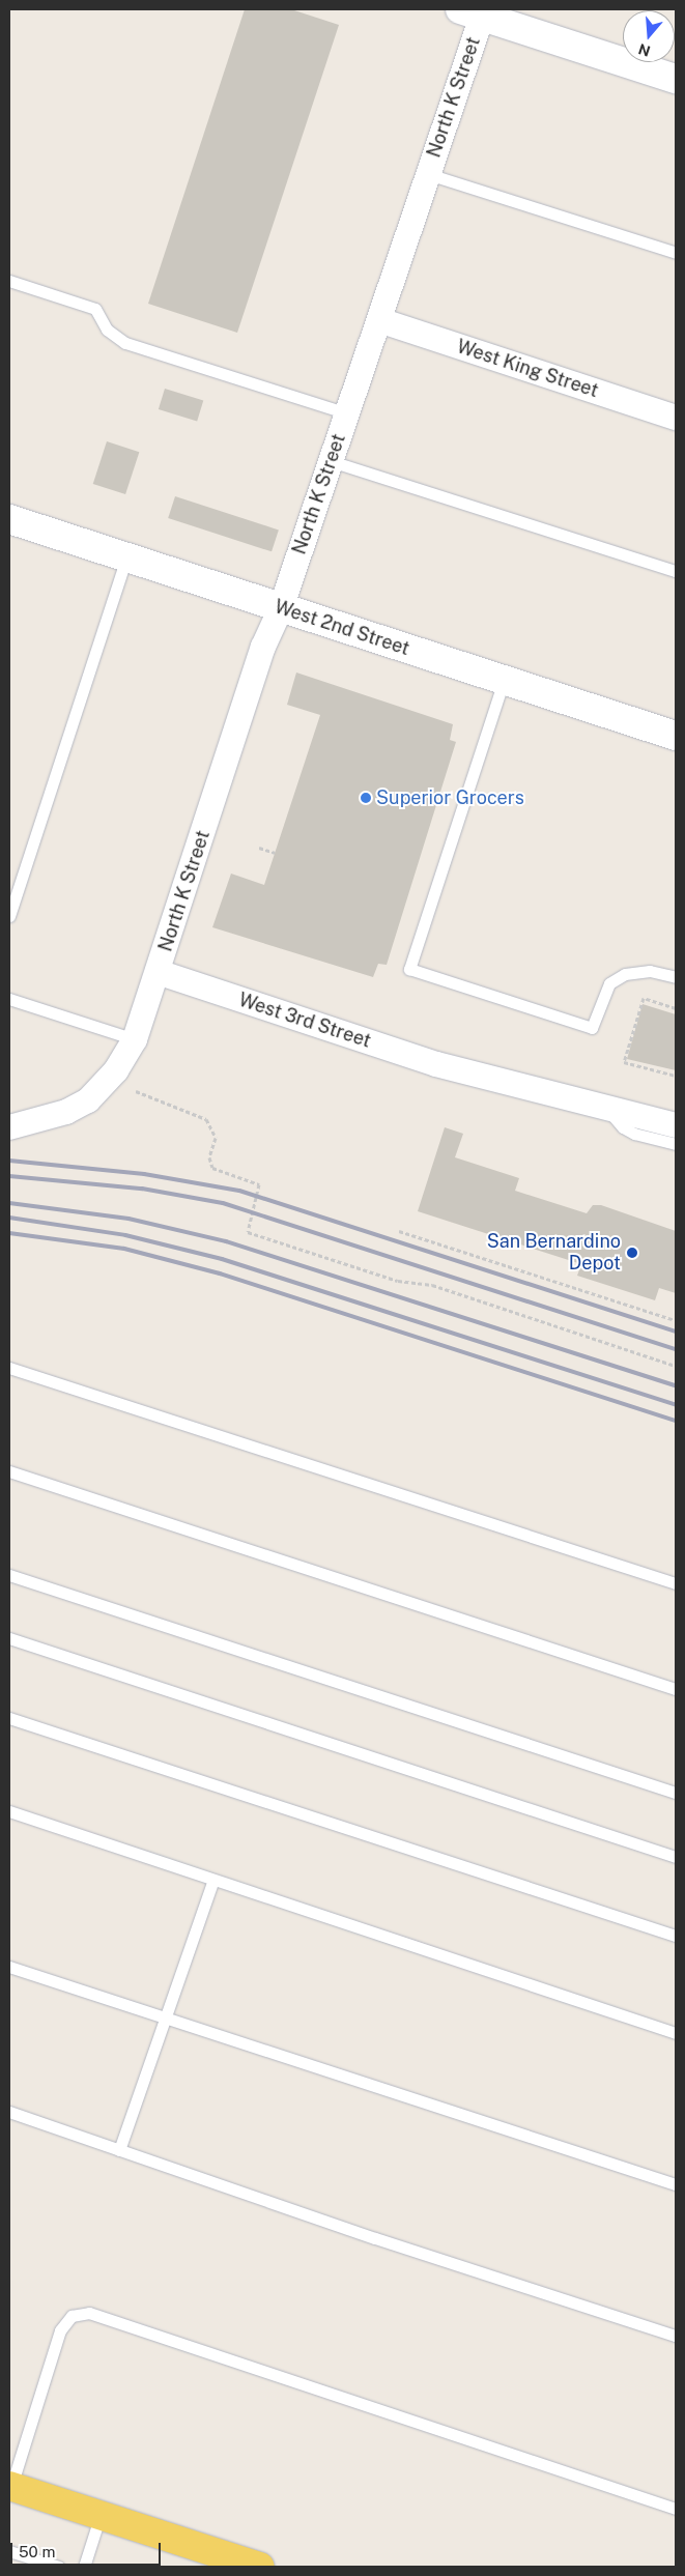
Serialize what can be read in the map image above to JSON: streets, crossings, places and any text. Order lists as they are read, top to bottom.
{
  "streets": {
    "main road": ["West 2nd Street"],
    "street": ["North K Street", "West King Street", "West 3rd Street"]
  },
  "crossings": [
    ["North K Street", "West King Street"],
    ["North K Street", "West 2nd Street"],
    ["North K Street", "West 3rd Street"]
  ],
  "places": ["Superior Grocers", "San Bernardino Depot"],
  "scale_bar": "50 m",
  "north": "bottom"
}
